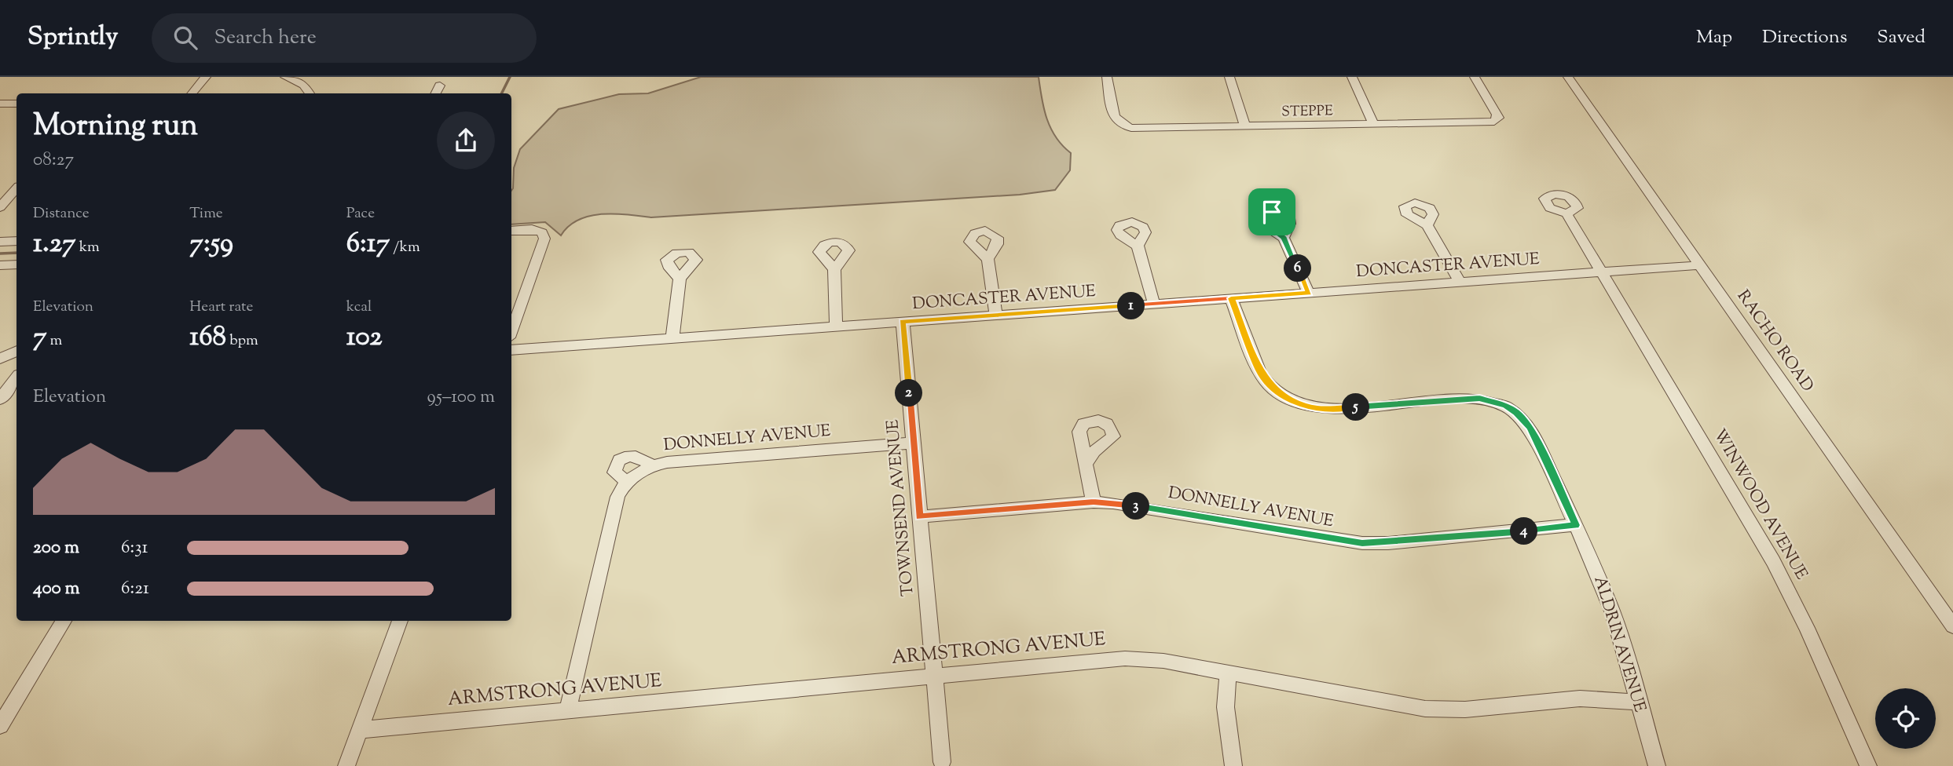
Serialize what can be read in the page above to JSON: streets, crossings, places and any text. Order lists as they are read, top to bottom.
{
  "streets": {
    "street": [
      "STEPPE",
      "DONCASTER AVENUE",
      "RACHO ROAD",
      "DONNELLY AVENUE",
      "WINWOOD AVENUE",
      "TOWNSEND AVENUE",
      "ALDRIN AVENUE",
      "ARMSTRONG AVENUE"
    ]
  },
  "crossings": [
    ["DONCASTER AVENUE", "RACHO ROAD"],
    ["DONCASTER AVENUE", "WINWOOD AVENUE"],
    ["DONCASTER AVENUE", "TOWNSEND AVENUE"],
    ["DONCASTER AVENUE", "ALDRIN AVENUE"],
    ["DONNELLY AVENUE", "TOWNSEND AVENUE"],
    ["DONNELLY AVENUE", "ALDRIN AVENUE"],
    ["DONNELLY AVENUE", "ARMSTRONG AVENUE"],
    ["TOWNSEND AVENUE", "ARMSTRONG AVENUE"],
    ["ALDRIN AVENUE", "ARMSTRONG AVENUE"]
  ],
  "page": {
    "header": "Sprintly",
    "search": "Search here",
    "nav": ["Map", "Directions", "Saved"],
    "heading": ["Morning run", "08:27"],
    "stats": [
      ["Distance", "1.27 km"],
      ["Time", "7:59"],
      ["Pace", "6:17 /km"],
      ["Elevation", "7 m"],
      ["Heart rate", "168 bpm"],
      ["kcal", "102"]
    ],
    "pins": [
      "6",
      "1",
      "2",
      "5",
      "3",
      "4"
    ],
    "chart": ["Elevation", "95–100 m"],
    "list": [
      {
        "name": "200 m",
        "note": "6:31"
      },
      {
        "name": "400 m",
        "note": "6:21"
      }
    ]
  }
}
